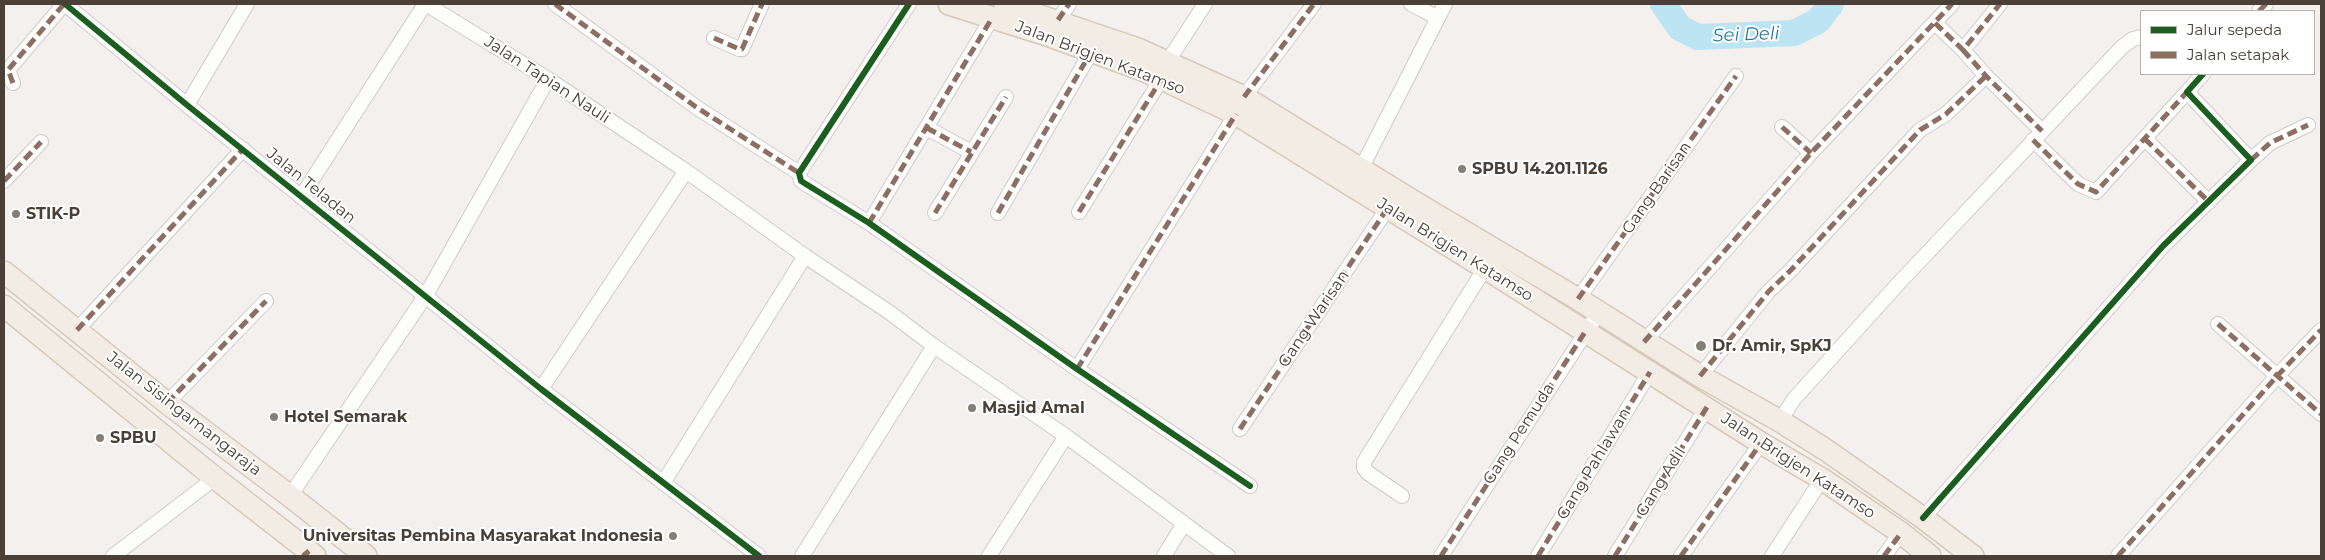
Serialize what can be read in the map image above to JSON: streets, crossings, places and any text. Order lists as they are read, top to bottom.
{
  "streets": {
    "main road": ["Jalan Brigjen Katamso", "Jalan Sisingamangaraja"],
    "street": [
      "Jalan Tapian Nauli",
      "Jalan Teladan",
      "Gang Barisan",
      "Gang Warisan",
      "Gang Pemuda",
      "Gang Pahlawan",
      "Gang Adil"
    ]
  },
  "crossings": [
    ["Jalan Brigjen Katamso", "Gang Barisan"],
    ["Jalan Brigjen Katamso", "Gang Warisan"],
    ["Jalan Brigjen Katamso", "Gang Pemuda"],
    ["Jalan Brigjen Katamso", "Gang Pahlawan"],
    ["Jalan Brigjen Katamso", "Gang Adil"]
  ],
  "water": ["Sei Deli"],
  "places": [
    "SPBU 14.201.1126",
    "STIK-P",
    "Dr. Amir, SpKJ",
    "Masjid Amal",
    "Hotel Semarak",
    "SPBU",
    "Universitas Pembina Masyarakat Indonesia"
  ],
  "legend": ["Jalur sepeda", "Jalan setapak"]
}
